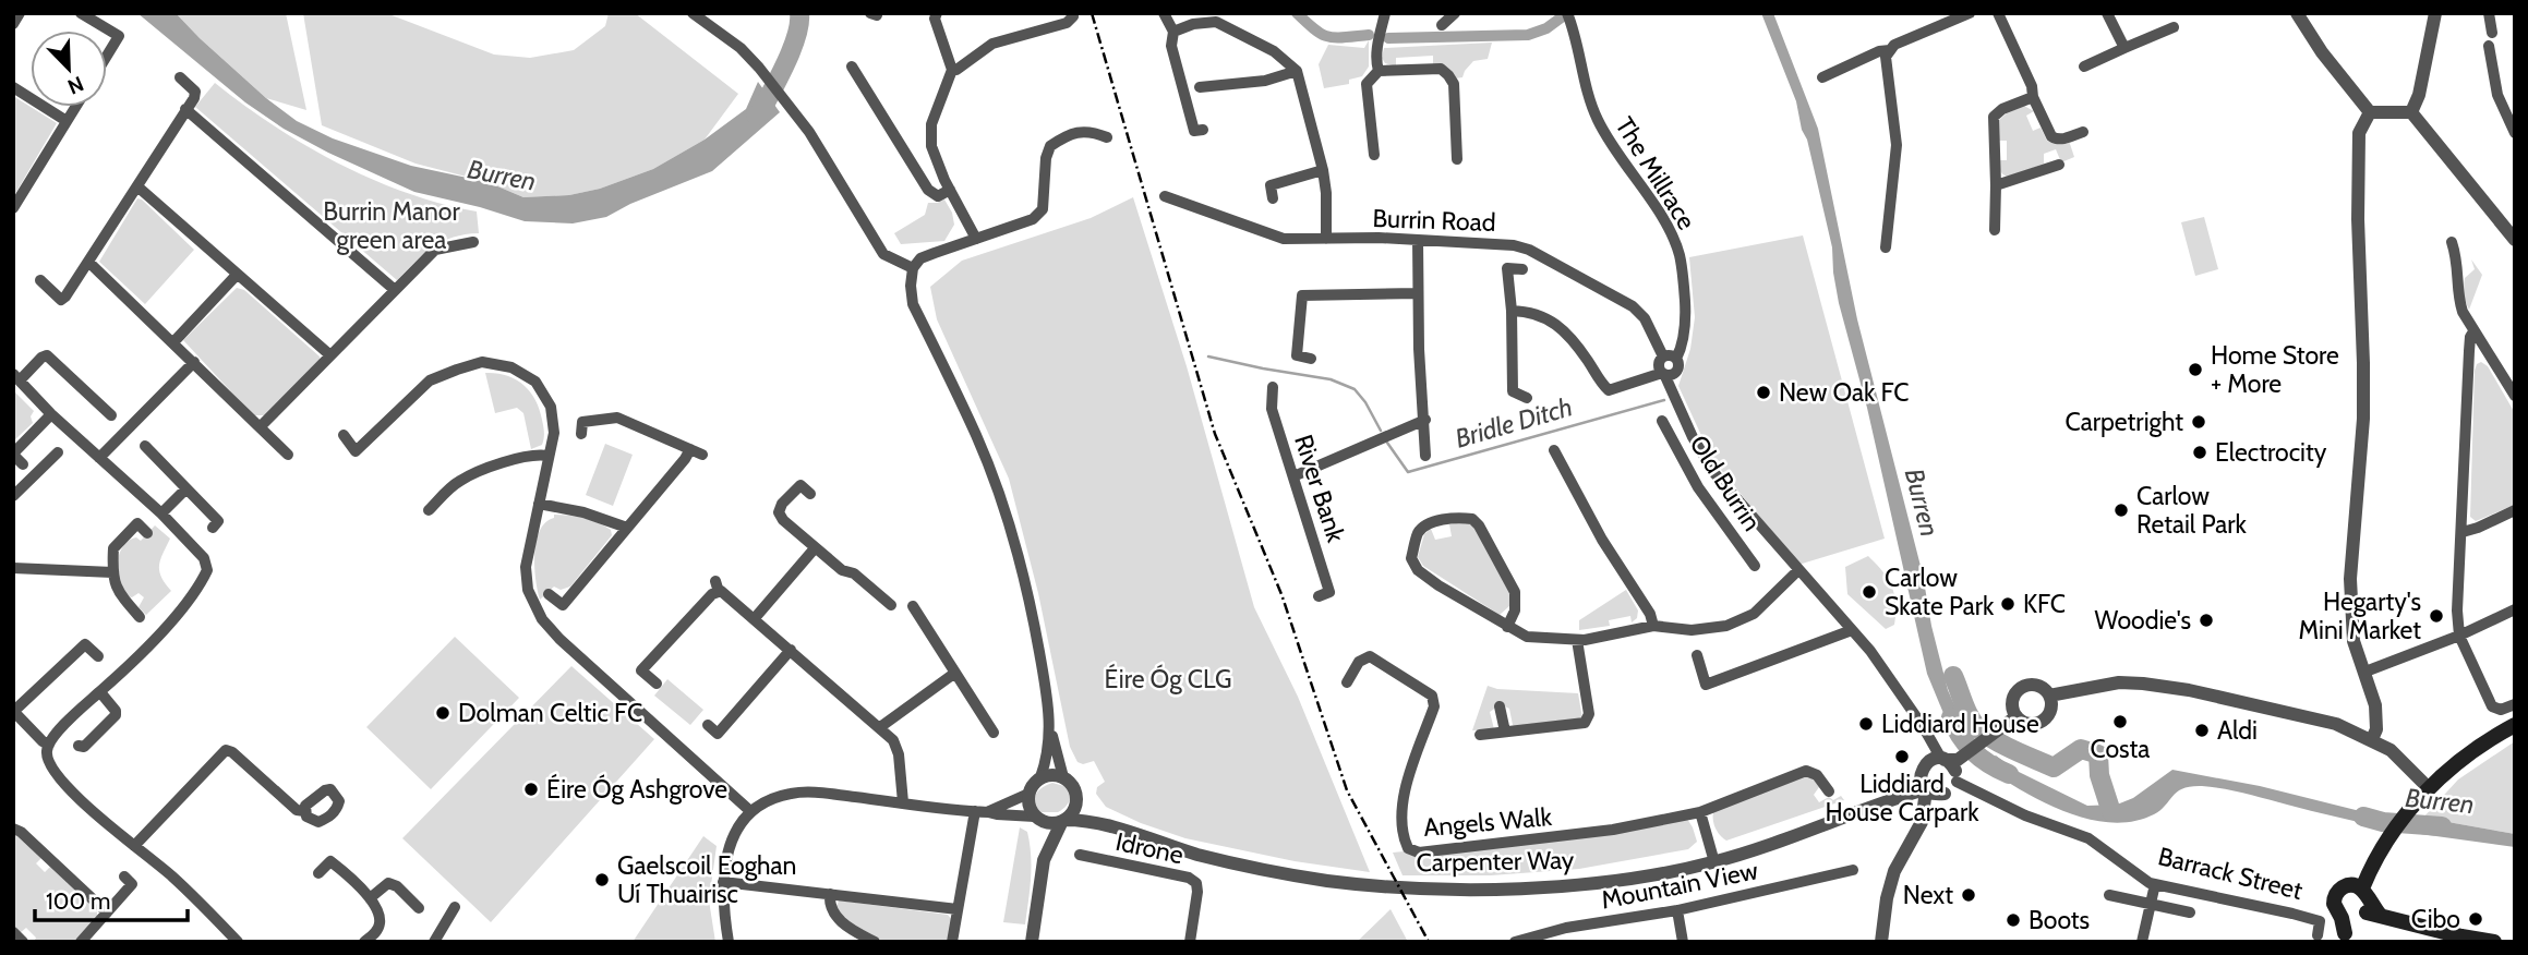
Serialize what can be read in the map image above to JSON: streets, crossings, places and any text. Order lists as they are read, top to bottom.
{
  "streets": {
    "street": [
      "The Millrace",
      "Burrin Road",
      "Old Burrin",
      "River Bank",
      "Angels Walk",
      "Idrone",
      "Carpenter Way",
      "Barrack Street",
      "Mountain View"
    ]
  },
  "crossings": [
    ["The Millrace", "Burrin Road"],
    ["Carpenter Way", "Barrack Street"]
  ],
  "water": ["Burren", "Bridle Ditch"],
  "parks": ["Burrin Manor green area", "Éire Óg CLG"],
  "places": [
    "Home Store + More",
    "New Oak FC",
    "Carpetright",
    "Electrocity",
    "Carlow Retail Park",
    "Carlow Skate Park",
    "KFC",
    "Hegarty's Mini Market",
    "Woodie's",
    "Dolman Celtic FC",
    "Costa",
    "Liddiard House",
    "Aldi",
    "Liddiard House Carpark",
    "Éire Óg Ashgrove",
    "Gaelscoil Eoghan Uí Thuairisc",
    "Next",
    "Cibo",
    "Boots"
  ],
  "scale_bar": "100 m",
  "north": "bottom right"
}
